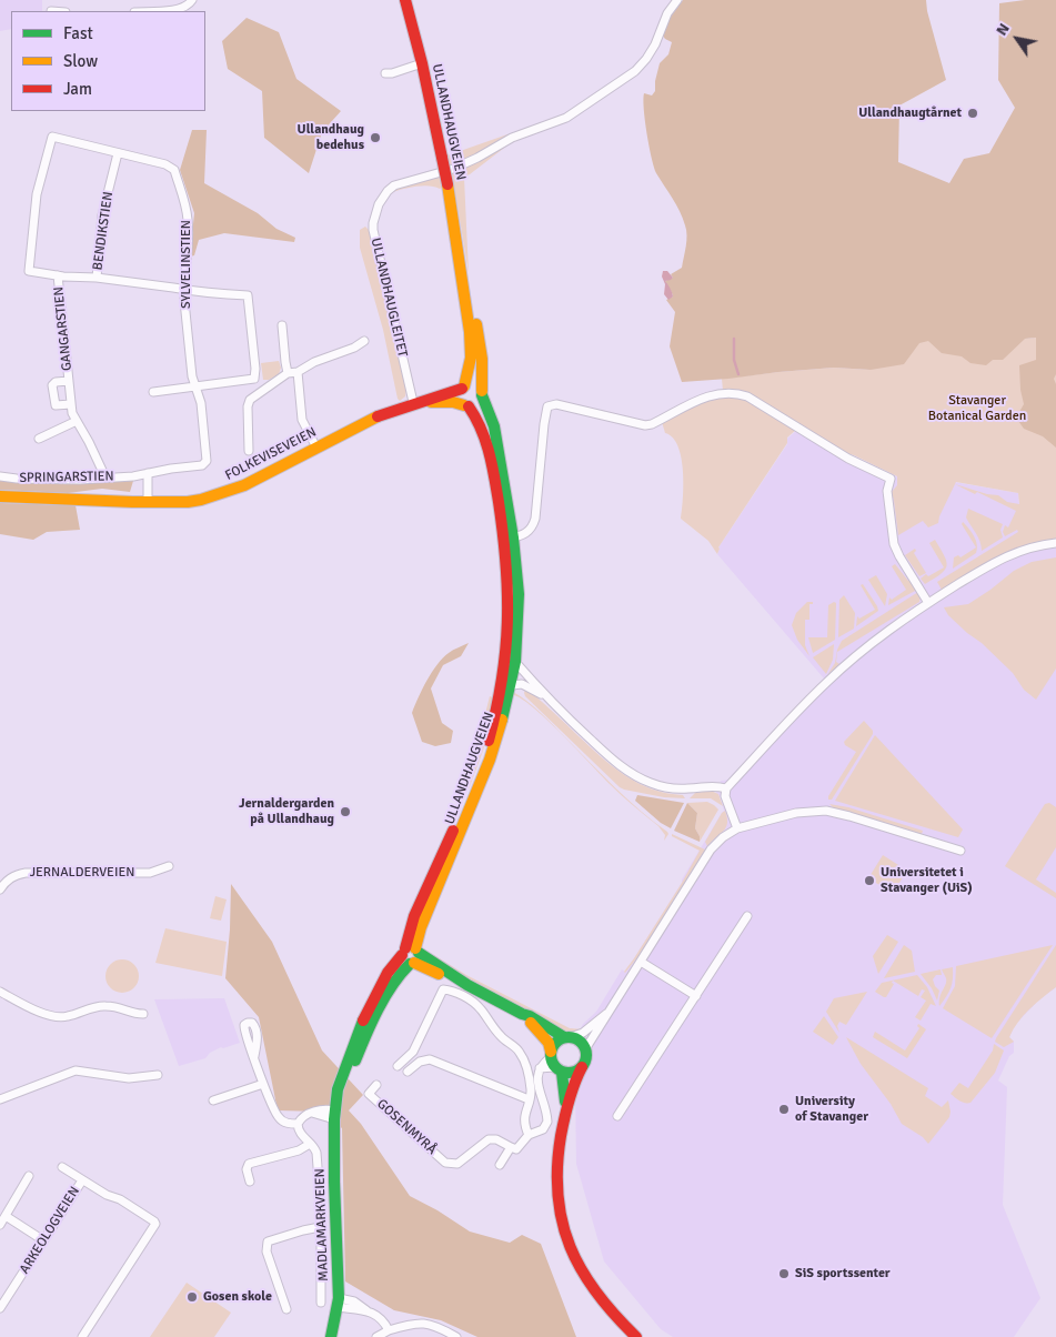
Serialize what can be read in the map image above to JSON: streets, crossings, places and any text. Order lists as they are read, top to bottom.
{
  "streets": {
    "main road": ["ULLANDHAUGVEIEN", "FOLKEVISEVEIEN", "MADLAMARKVEIEN"],
    "street": [
      "BENDIKSTIEN",
      "SYLVELINSTIEN",
      "ULLANDHAUGLEITET",
      "GANGARSTIEN",
      "SPRINGARSTIEN",
      "JERNALDERVEIEN",
      "GOSENMYRÅ",
      "ARKEOLOGVEIEN"
    ]
  },
  "crossings": [
    ["ULLANDHAUGVEIEN", "FOLKEVISEVEIEN"],
    ["ULLANDHAUGVEIEN", "MADLAMARKVEIEN"],
    ["BENDIKSTIEN", "SYLVELINSTIEN"],
    ["SYLVELINSTIEN", "GANGARSTIEN"],
    ["SYLVELINSTIEN", "SPRINGARSTIEN"],
    ["ULLANDHAUGLEITET", "FOLKEVISEVEIEN"],
    ["GANGARSTIEN", "SPRINGARSTIEN"]
  ],
  "parks": ["Stavanger Botanical Garden"],
  "places": [
    "Ullandhaugtårnet",
    "Ullandhaug bedehus",
    "Jernaldergarden på Ullandhaug",
    "Universitetet i Stavanger (UiS)",
    "University of Stavanger",
    "SiS sportssenter",
    "Gosen skole"
  ],
  "legend": ["Fast", "Slow", "Jam"],
  "north": "top left"
}
